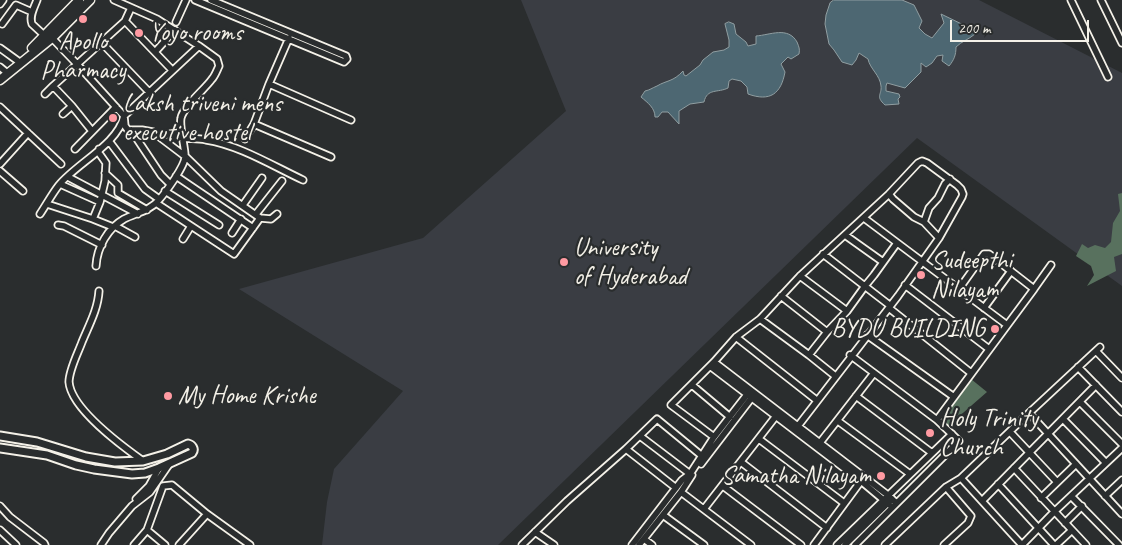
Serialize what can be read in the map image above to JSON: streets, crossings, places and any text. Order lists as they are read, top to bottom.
{
  "places": [
    "Apollo Pharmacy",
    "Yoyo rooms",
    "Laksh triveni mens executive hostel",
    "University of Hyderabad",
    "Sudeepthi Nilayam",
    "BYDU BUILDING",
    "My Home Krishe",
    "Holy Trinity Church",
    "Samatha Nilayam"
  ],
  "scale_bar": "200 m"
}
